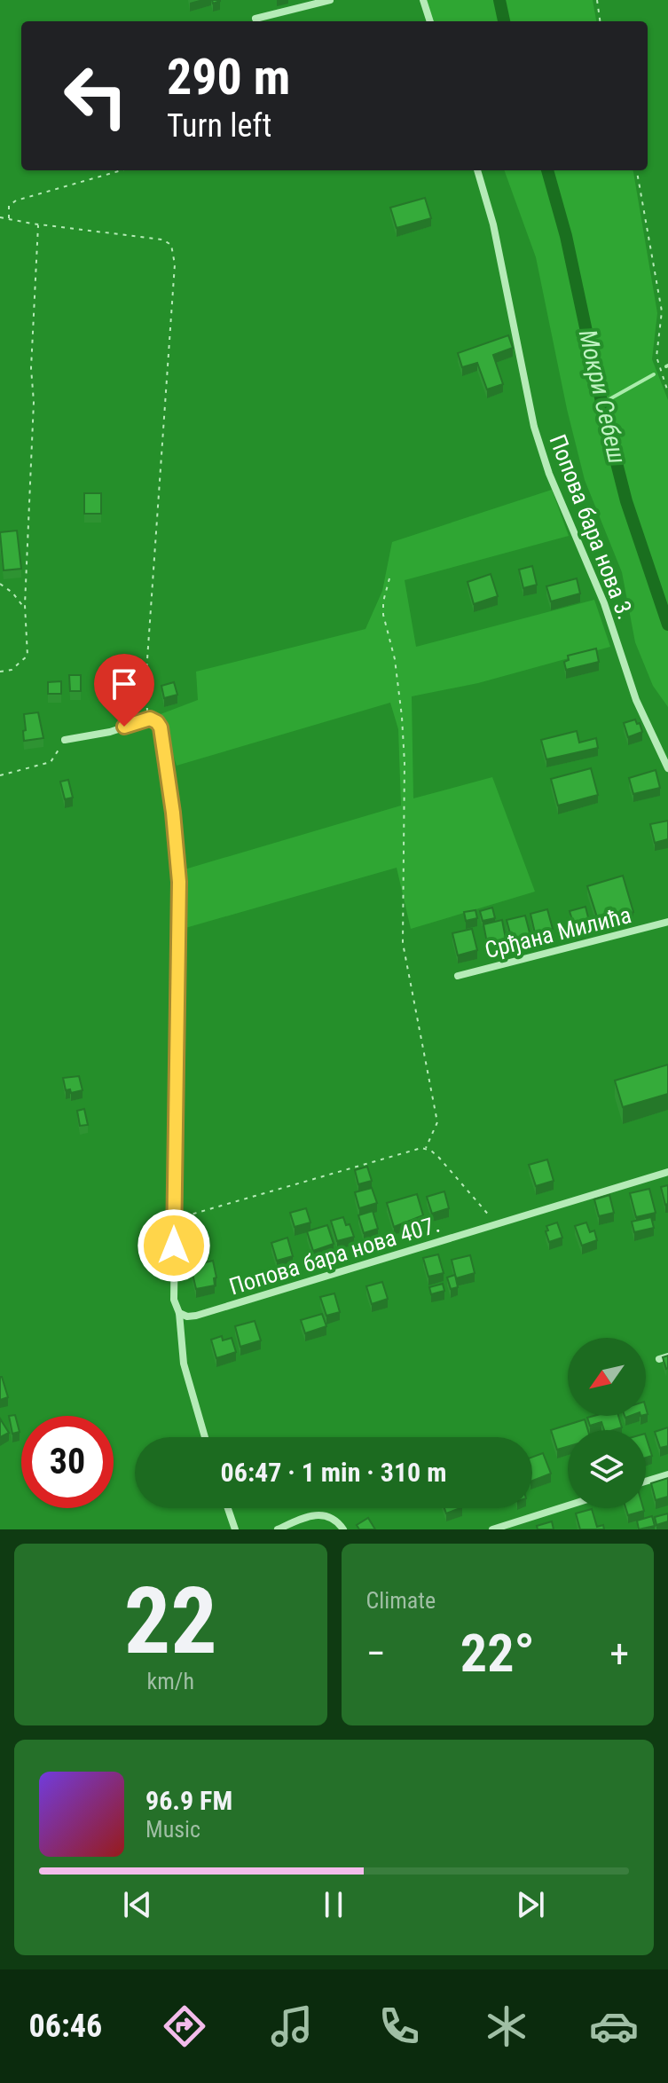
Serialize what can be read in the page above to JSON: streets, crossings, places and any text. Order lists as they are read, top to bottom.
{
  "streets": {
    "street": ["Попова бара нова 3.", "Срђана Милића", "Попова бара нова 407."]
  },
  "water": ["Мокри Себеш"],
  "north": "bottom left",
  "page": {
    "turn": ["290 m", "Turn left"],
    "limit": "30",
    "trip": "06:47 · 1 min · 310 m",
    "tile": [
      ["22", "km/h"],
      "Climate"
    ],
    "heat": ["−", "22°", "+"],
    "song": ["96.9 FM", "Music"],
    "tabs": "06:46"
  }
}
